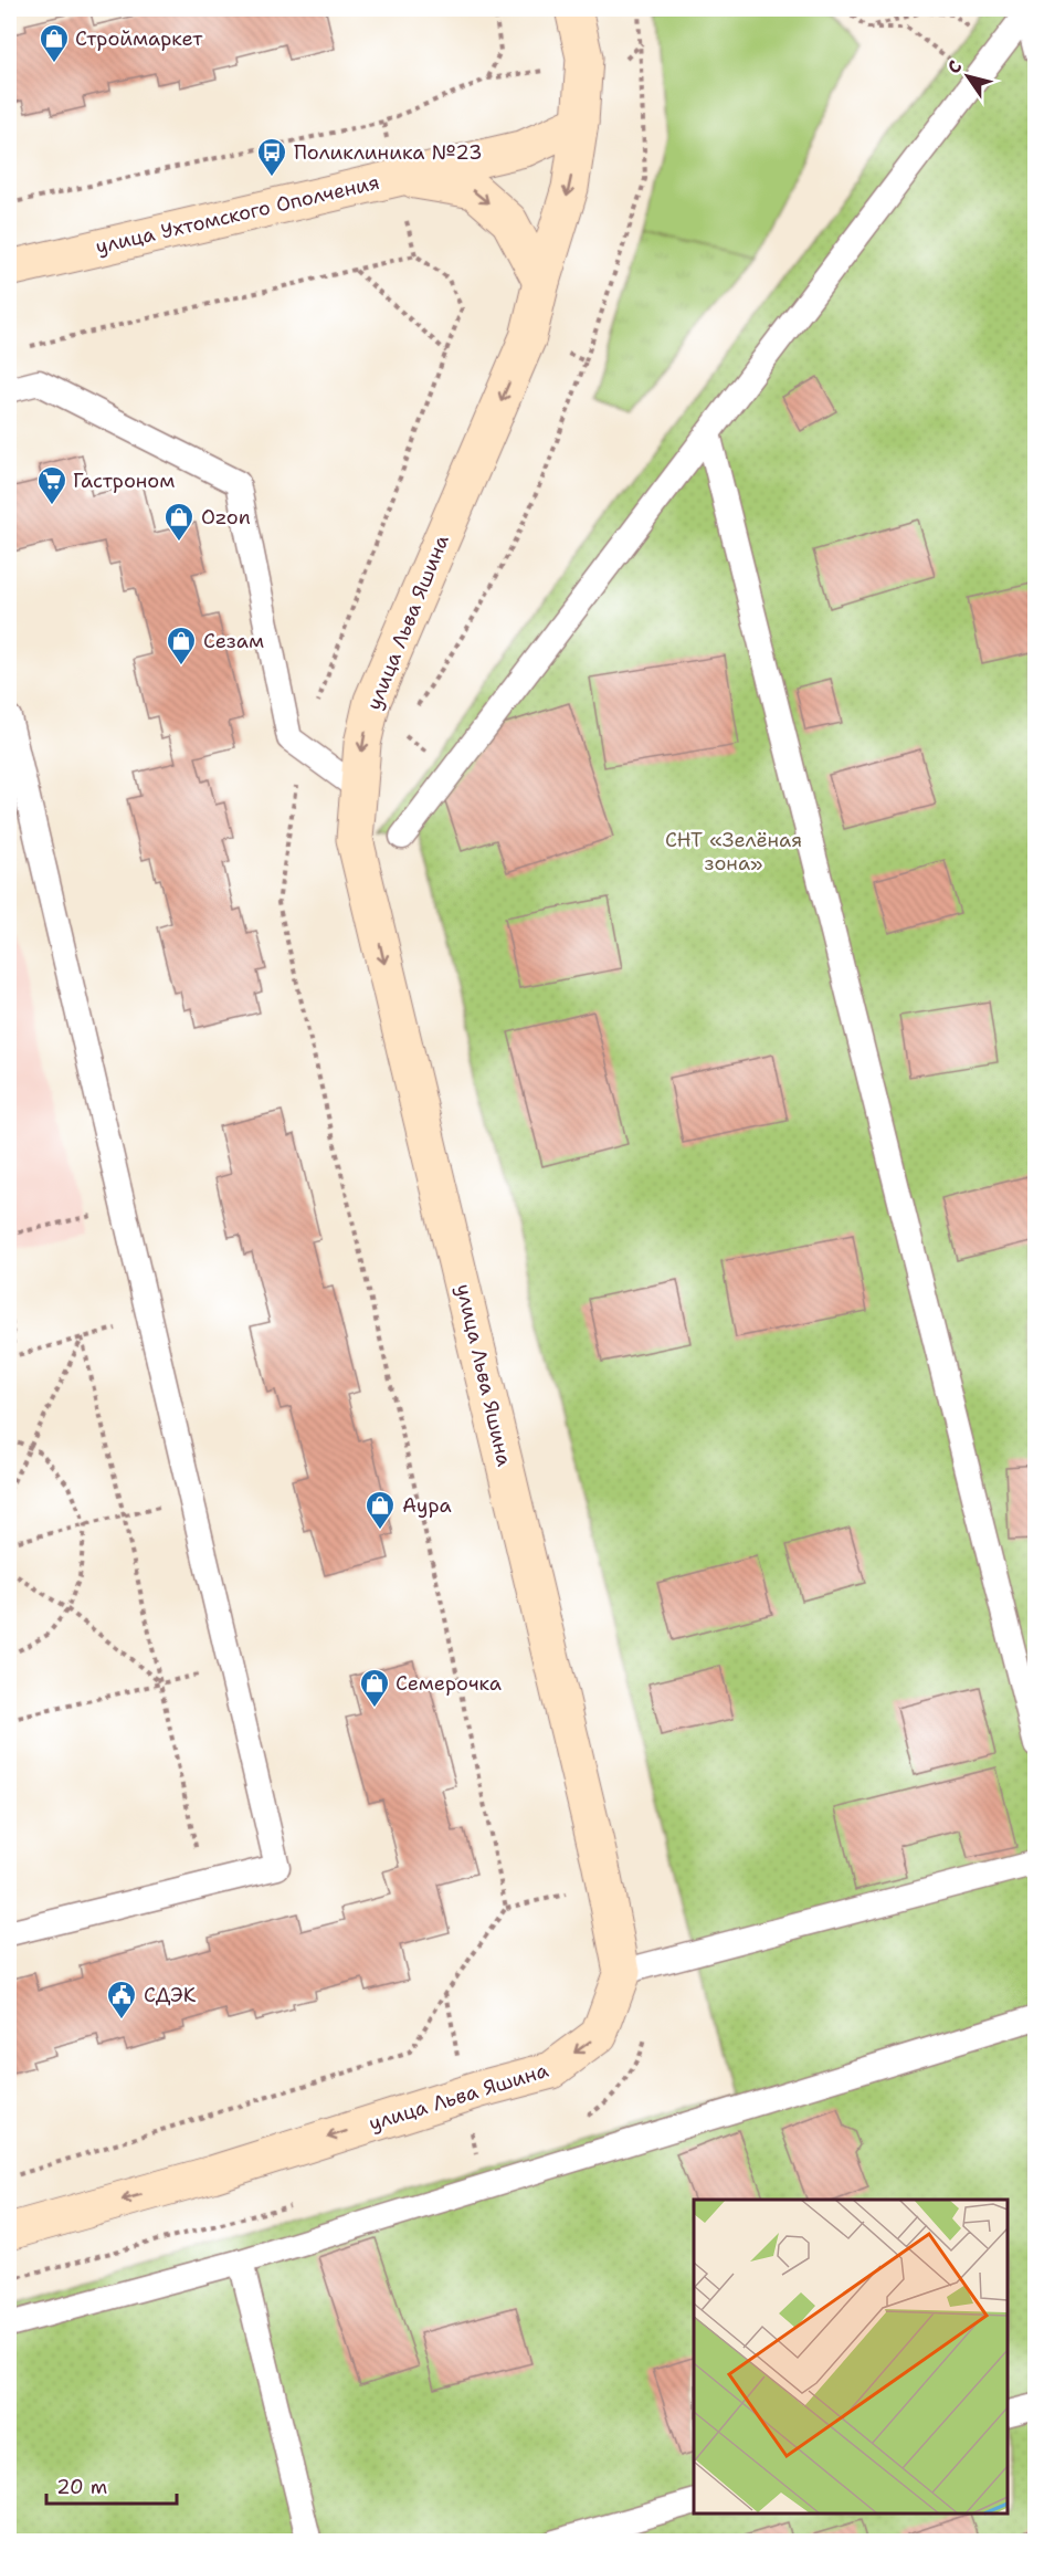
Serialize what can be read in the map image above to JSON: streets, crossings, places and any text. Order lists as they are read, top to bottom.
{
  "streets": {
    "street": ["улица Ухтомского Ополчения", "улица Льва Яшина"]
  },
  "crossings": [
    ["улица Ухтомского Ополчения", "улица Льва Яшина"]
  ],
  "one_way": ["улица Льва Яшина"],
  "parks": ["СНТ «Зелёная зона»"],
  "places": {
    "shop": [
      "Строймаркет",
      "Ozon",
      "Сезам",
      "Аура",
      "Семерочка"
    ],
    "bus stop": ["Поликлиника №23"],
    "supermarket": ["Гастроном"],
    "public building": ["СДЭК"]
  },
  "scale_bar": "20 m",
  "north": "top left"
}
